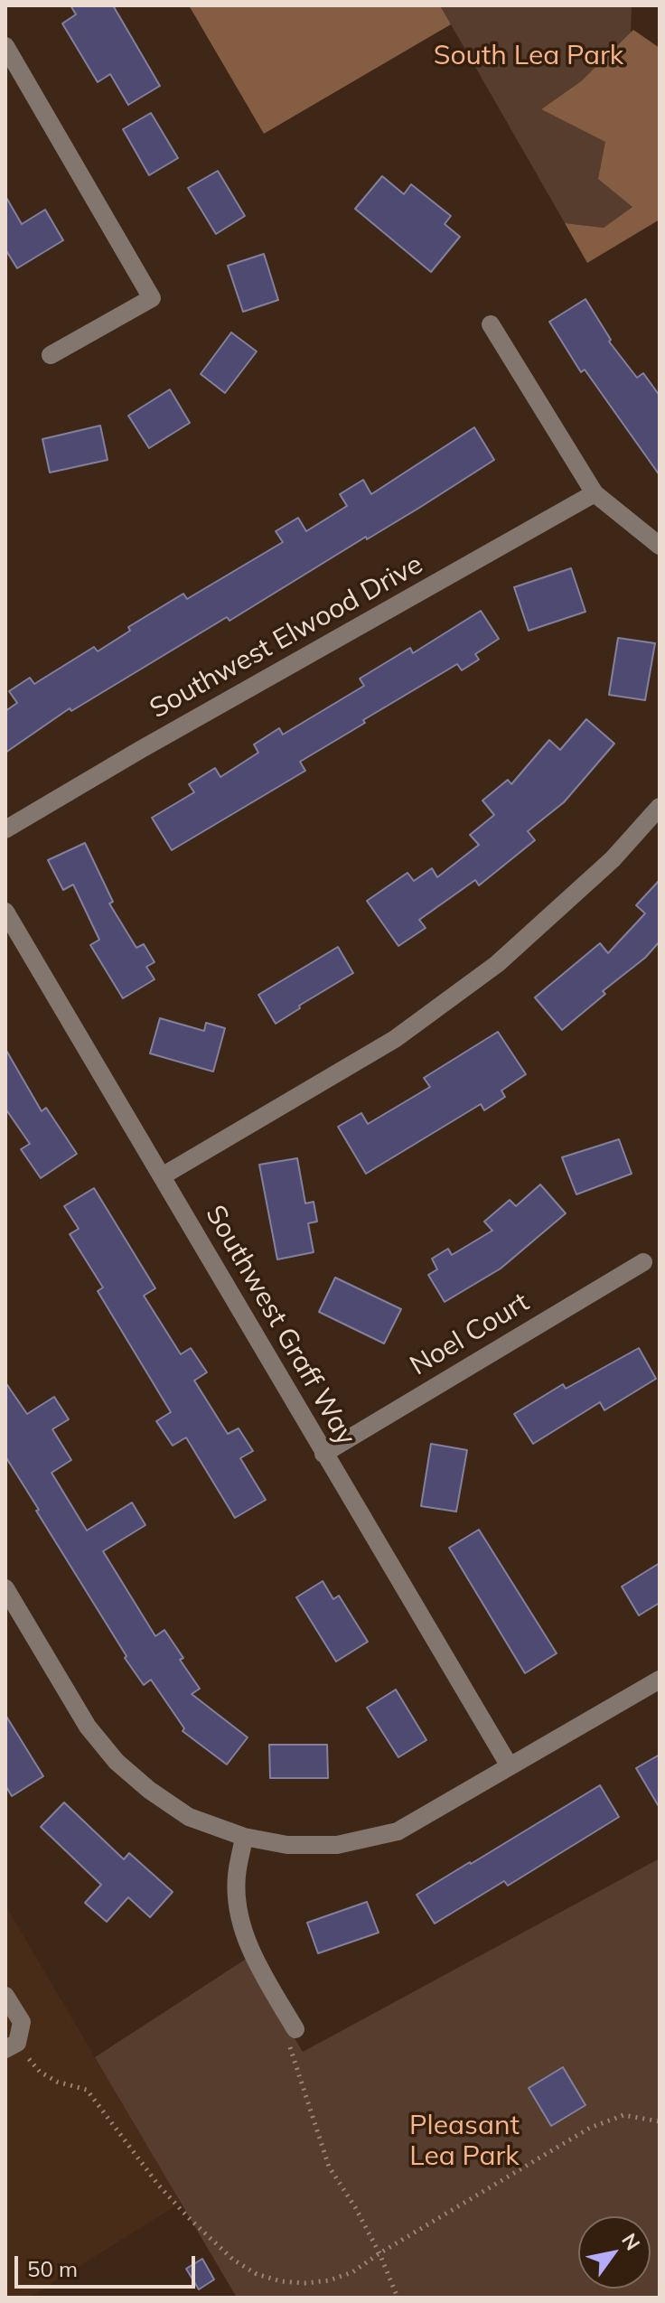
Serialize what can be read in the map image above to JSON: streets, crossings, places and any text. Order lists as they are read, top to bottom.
{
  "streets": {
    "street": ["Southwest Elwood Drive", "Southwest Graff Way", "Noel Court"]
  },
  "crossings": [
    ["Southwest Graff Way", "Noel Court"]
  ],
  "parks": ["South Lea Park", "Pleasant Lea Park"],
  "scale_bar": "50 m",
  "north": "top right"
}
